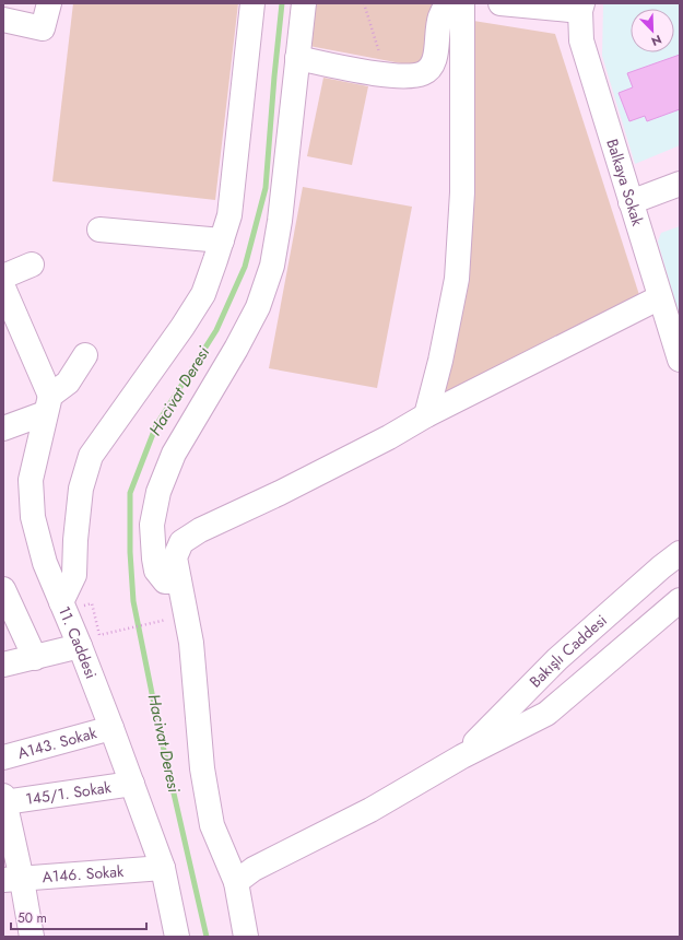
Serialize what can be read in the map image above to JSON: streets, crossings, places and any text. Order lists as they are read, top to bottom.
{
  "streets": {
    "street": [
      "Balkaya Sokak",
      "11. Caddesi",
      "Bakışlı Caddesi",
      "A143. Sokak",
      "145/1. Sokak",
      "A146. Sokak"
    ]
  },
  "crossings": [
    ["11. Caddesi", "A143. Sokak"],
    ["11. Caddesi", "145/1. Sokak"],
    ["11. Caddesi", "A146. Sokak"]
  ],
  "water": ["Hacivat Deresi"],
  "scale_bar": "50 m",
  "north": "bottom right"
}
